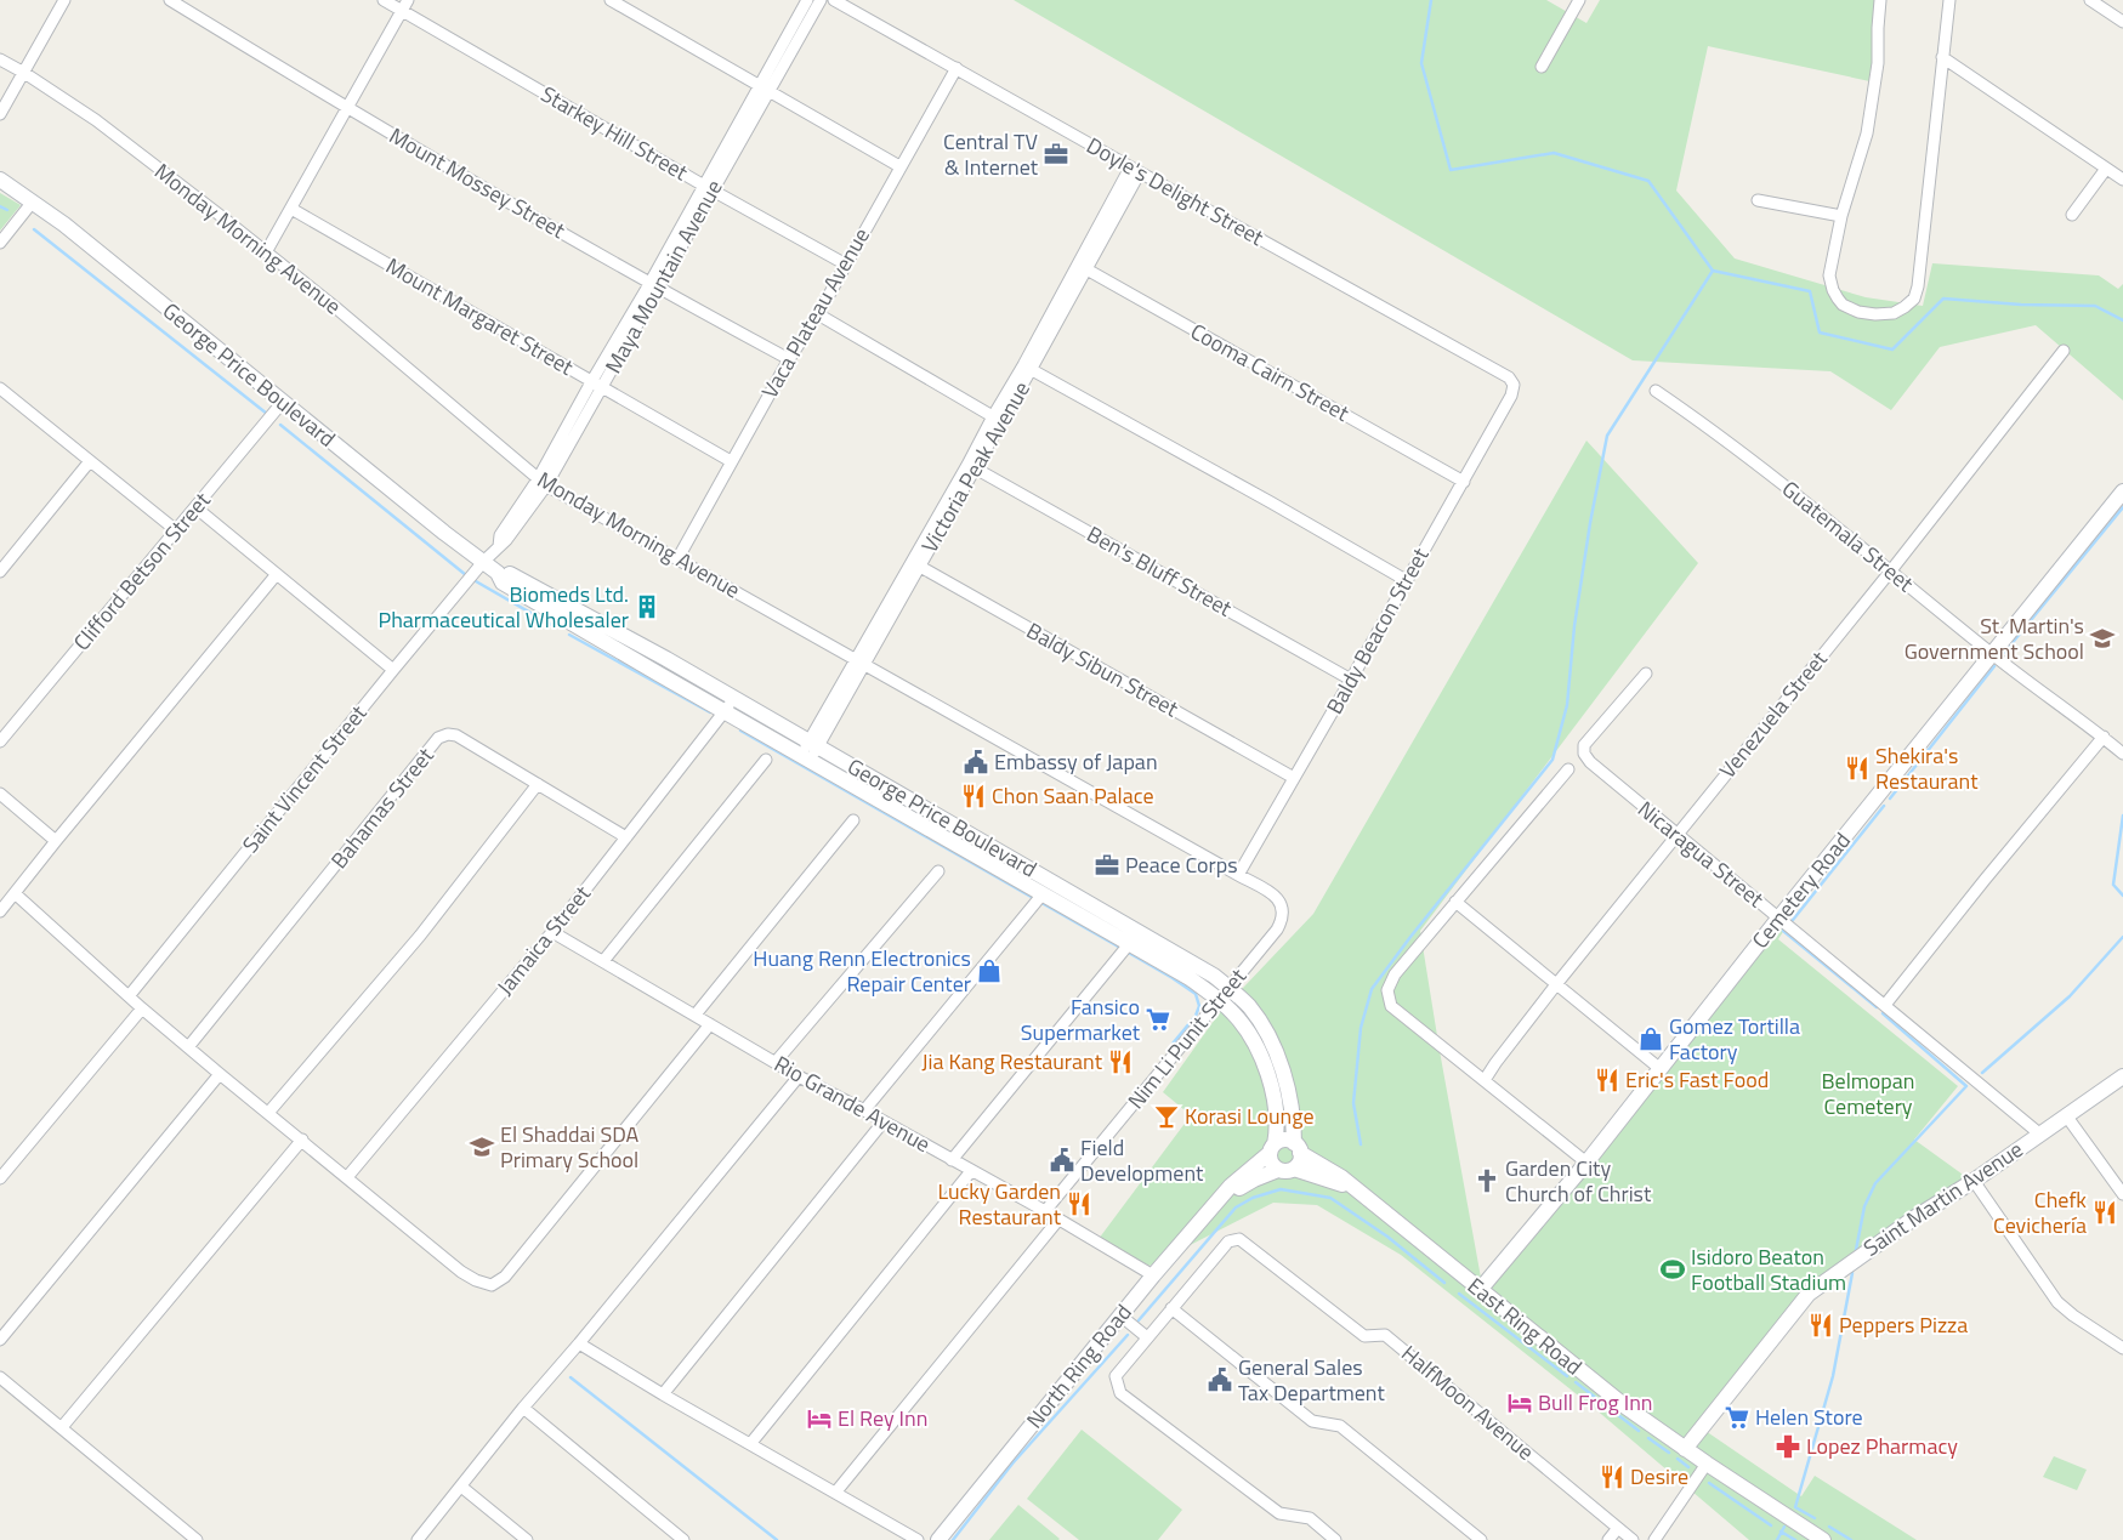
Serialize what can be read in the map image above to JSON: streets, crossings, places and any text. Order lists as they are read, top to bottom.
{
  "streets": {
    "main road": [
      "George Price Boulevard",
      "Cemetery Road",
      "Saint Martin Avenue",
      "East Ring Road",
      "North Ring Road"
    ],
    "street": [
      "Starkey Hill Street",
      "Mount Mossey Street",
      "Doyle's Delight Street",
      "Monday Morning Avenue",
      "Maya Mountain Avenue",
      "Vaca Plateau Avenue",
      "Mount Margaret Street",
      "Cooma Cairn Street",
      "Victoria Peak Avenue",
      "Guatemala Street",
      "Clifford Betson Street",
      "Ben's Bluff Street",
      "Baldy Beacon Street",
      "Baldy Sibun Street",
      "Venezuela Street",
      "Saint Vincent Street",
      "Bahamas Street",
      "Nicaragua Street",
      "Jamaica Street",
      "Nim Li Punit Street",
      "Rio Grande Avenue",
      "HalfMoon Avenue"
    ]
  },
  "crossings": [
    ["Starkey Hill Street", "Maya Mountain Avenue"],
    ["Starkey Hill Street", "Vaca Plateau Avenue"],
    ["Mount Mossey Street", "Maya Mountain Avenue"],
    ["Mount Mossey Street", "Vaca Plateau Avenue"],
    ["Doyle's Delight Street", "Vaca Plateau Avenue"],
    ["Doyle's Delight Street", "Victoria Peak Avenue"],
    ["Doyle's Delight Street", "Baldy Beacon Street"],
    ["Monday Morning Avenue", "Maya Mountain Avenue"],
    ["Monday Morning Avenue", "Vaca Plateau Avenue"],
    ["Monday Morning Avenue", "Victoria Peak Avenue"],
    ["Monday Morning Avenue", "Baldy Beacon Street"],
    ["Monday Morning Avenue", "Nim Li Punit Street"],
    ["Maya Mountain Avenue", "Mount Margaret Street"],
    ["Maya Mountain Avenue", "George Price Boulevard"],
    ["Maya Mountain Avenue", "Saint Vincent Street"],
    ["Vaca Plateau Avenue", "Mount Margaret Street"],
    ["Cooma Cairn Street", "Victoria Peak Avenue"],
    ["Cooma Cairn Street", "Baldy Beacon Street"],
    ["George Price Boulevard", "Victoria Peak Avenue"],
    ["George Price Boulevard", "Clifford Betson Street"],
    ["George Price Boulevard", "Saint Vincent Street"],
    ["George Price Boulevard", "Jamaica Street"],
    ["George Price Boulevard", "Nim Li Punit Street"],
    ["George Price Boulevard", "North Ring Road"],
    ["Victoria Peak Avenue", "Ben's Bluff Street"],
    ["Victoria Peak Avenue", "Baldy Sibun Street"],
    ["Guatemala Street", "Venezuela Street"],
    ["Guatemala Street", "Cemetery Road"],
    ["Ben's Bluff Street", "Baldy Beacon Street"],
    ["Baldy Beacon Street", "Baldy Sibun Street"],
    ["Baldy Beacon Street", "Nim Li Punit Street"],
    ["Venezuela Street", "Nicaragua Street"],
    ["Bahamas Street", "Jamaica Street"],
    ["Nicaragua Street", "Cemetery Road"],
    ["Nicaragua Street", "Saint Martin Avenue"],
    ["Cemetery Road", "East Ring Road"],
    ["Jamaica Street", "Rio Grande Avenue"],
    ["Nim Li Punit Street", "Rio Grande Avenue"],
    ["Rio Grande Avenue", "North Ring Road"],
    ["Saint Martin Avenue", "East Ring Road"]
  ],
  "parks": ["Belmopan Cemetery"],
  "places": {
    "office": ["Central TV & Internet", "Peace Corps"],
    "building": ["Biomeds Ltd. Pharmaceutical Wholesaler"],
    "school or university": ["St. Martin's Government School", "El Shaddai SDA Primary School"],
    "public building": ["Embassy of Japan", "Field Development", "General Sales Tax Department"],
    "restaurant": [
      "Shekira's Restaurant",
      "Chon Saan Palace",
      "Jia Kang Restaurant",
      "Eric's Fast Food",
      "Lucky Garden Restaurant",
      "Chefk Cevichería",
      "Peppers Pizza",
      "Desire"
    ],
    "shop": ["Huang Renn Electronics Repair Center", "Gomez Tortilla Factory"],
    "supermarket": ["Fansico Supermarket", "Helen Store"],
    "bar": ["Korasi Lounge"],
    "church": ["Garden City Church of Christ"],
    "sports": ["Isidoro Beaton Football Stadium"],
    "hotel": ["Bull Frog Inn", "El Rey Inn"],
    "pharmacy": ["Lopez Pharmacy"]
  }
}
